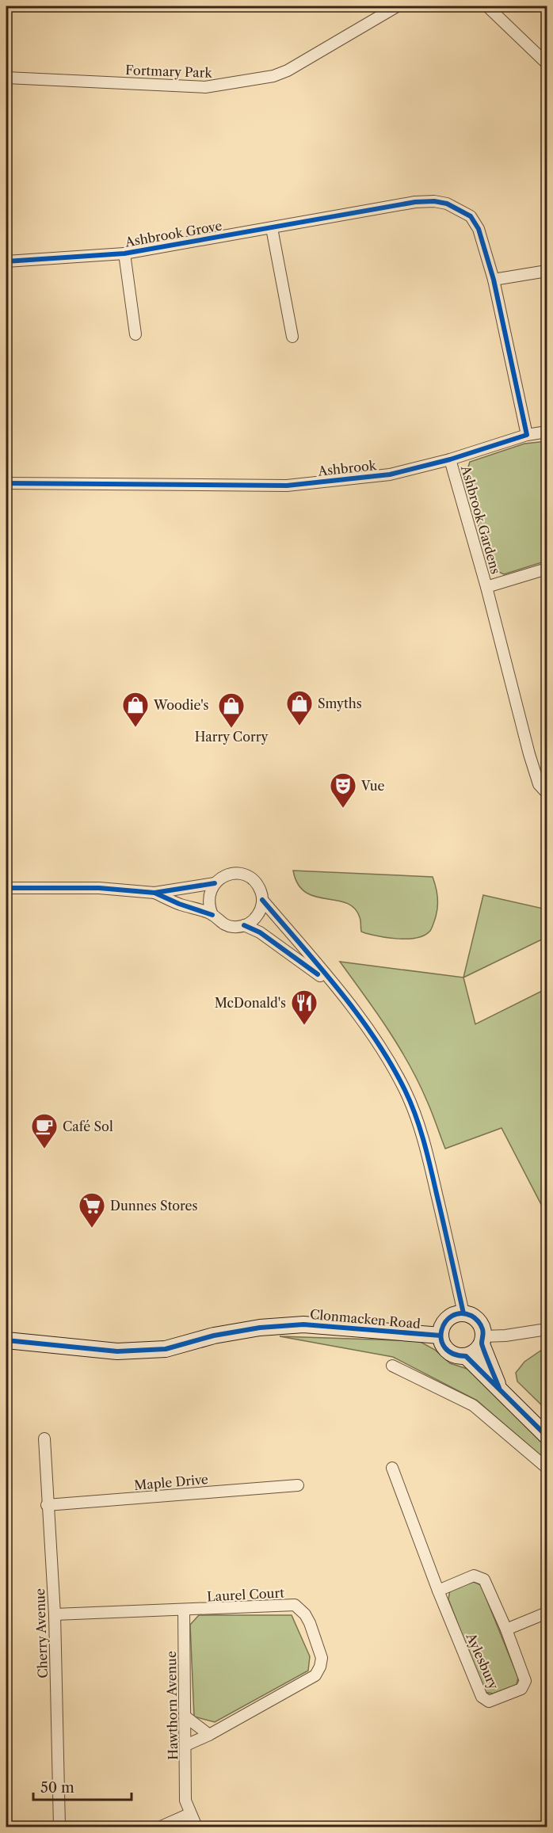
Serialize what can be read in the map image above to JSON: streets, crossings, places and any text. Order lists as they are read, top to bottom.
{
  "streets": {
    "street": [
      "Fortmary Park",
      "Ashbrook Grove",
      "Ashbrook",
      "Ashbrook Gardens",
      "Clonmacken Road",
      "Maple Drive",
      "Laurel Court",
      "Cherry Avenue",
      "Aylesbury",
      "Hawthorn Avenue"
    ]
  },
  "crossings": [
    ["Ashbrook", "Ashbrook Gardens"],
    ["Maple Drive", "Cherry Avenue"],
    ["Laurel Court", "Cherry Avenue"],
    ["Laurel Court", "Hawthorn Avenue"]
  ],
  "places": {
    "shop": ["Smyths", "Woodie's", "Harry Corry"],
    "theatre": ["Vue"],
    "restaurant": ["McDonald's"],
    "cafe": ["Café Sol"],
    "supermarket": ["Dunnes Stores"]
  },
  "scale_bar": "50 m"
}
